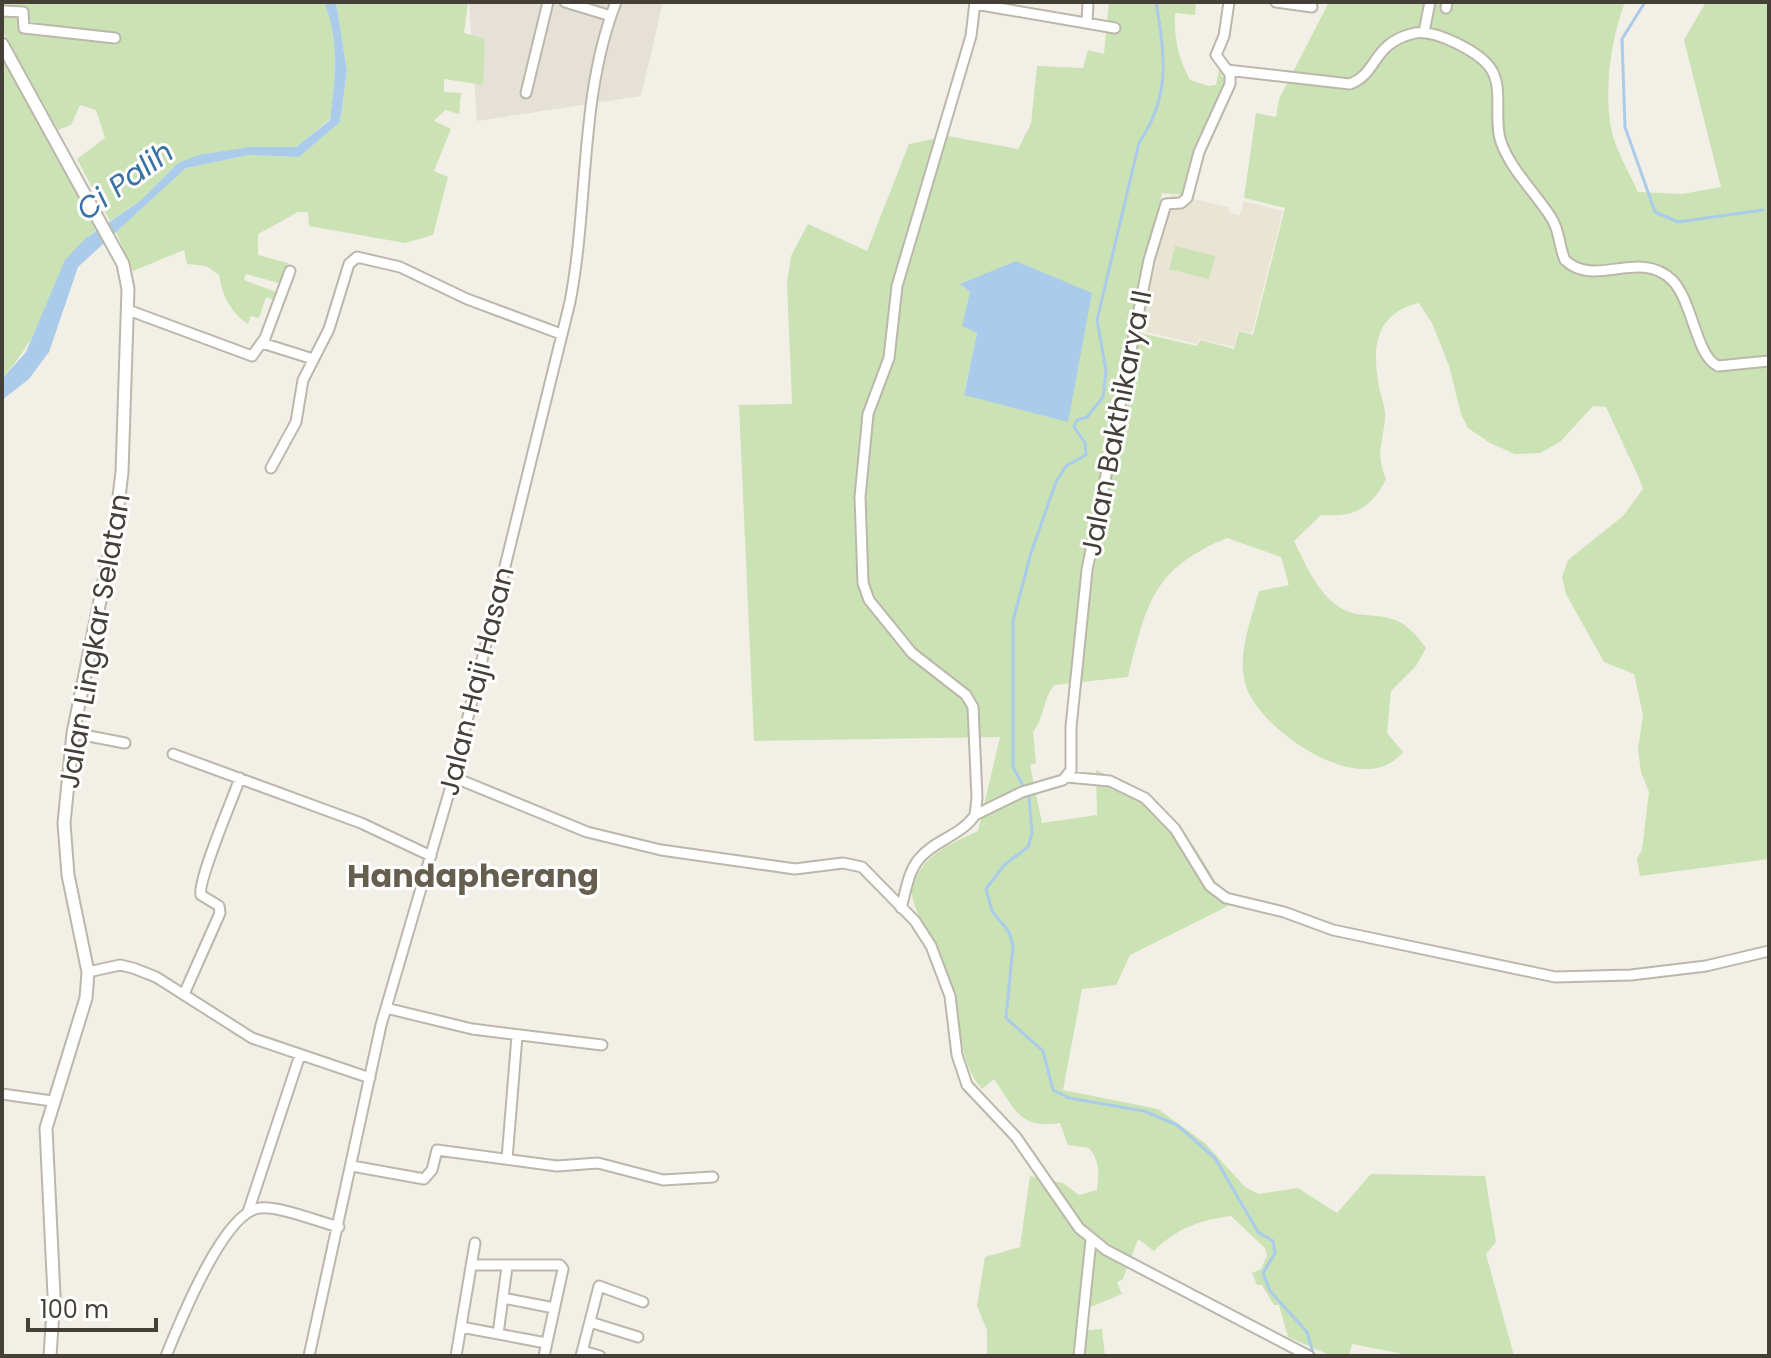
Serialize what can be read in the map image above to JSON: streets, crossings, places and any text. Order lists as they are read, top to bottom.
{
  "streets": {
    "street": ["Jalan Bakthikarya II", "Jalan Lingkar Selatan", "Jalan Haji Hasan"]
  },
  "districts": ["Handapherang"],
  "water": ["Ci Palih"],
  "scale_bar": "100 m"
}
